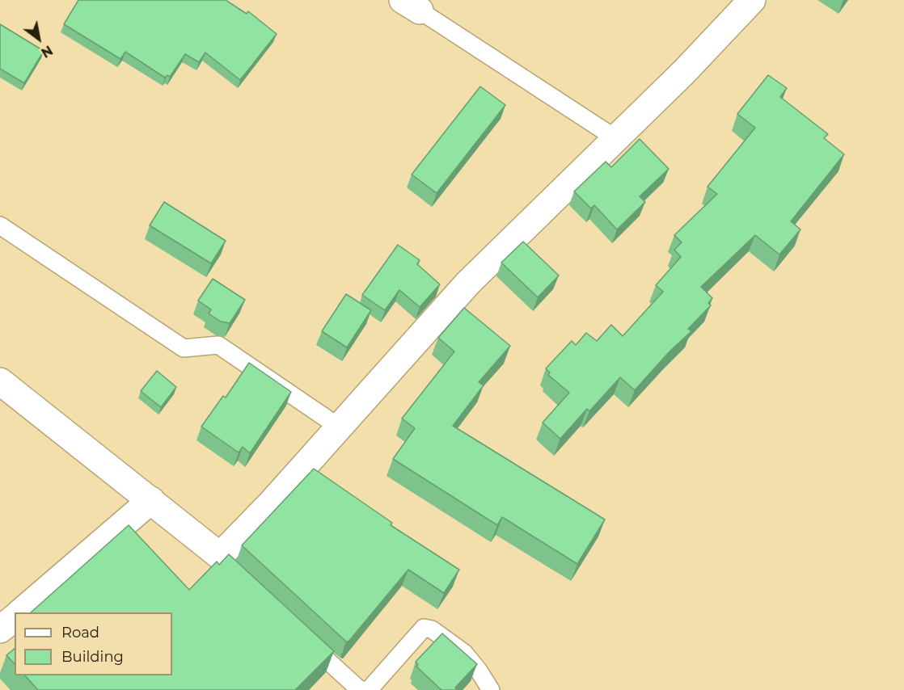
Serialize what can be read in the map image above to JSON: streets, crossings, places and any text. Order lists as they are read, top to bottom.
{
  "legend": ["Road", "Building"],
  "north": "bottom right"
}
